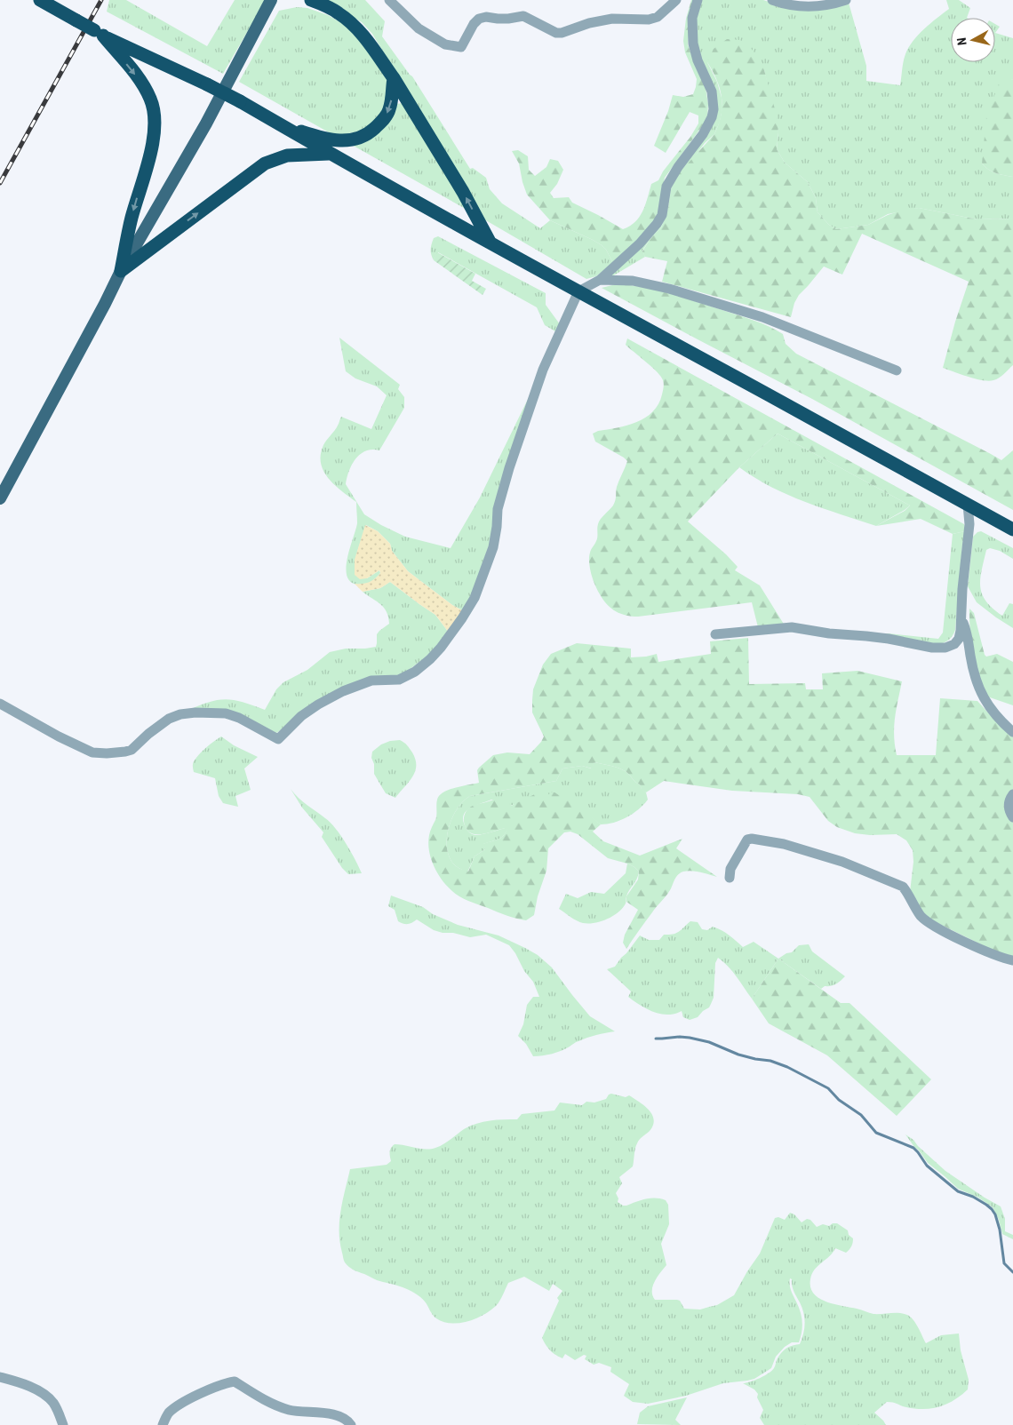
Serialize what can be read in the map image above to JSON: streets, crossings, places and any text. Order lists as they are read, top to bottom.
{
  "north": "left"
}
